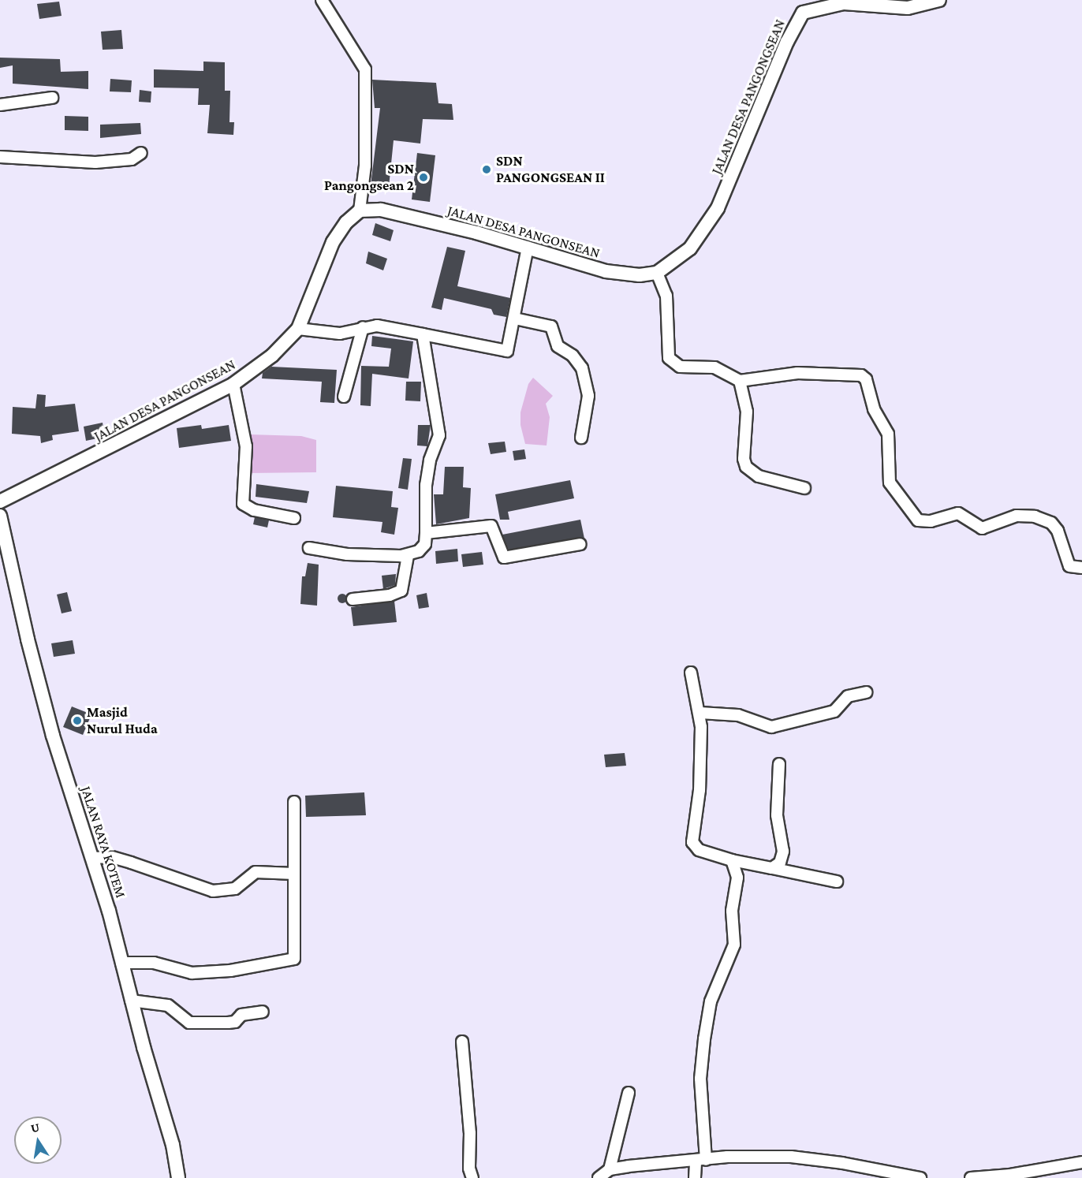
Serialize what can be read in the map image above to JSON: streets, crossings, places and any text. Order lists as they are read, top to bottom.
{
  "streets": {
    "street": ["JALAN DESA PANGONGSEAN", "JALAN DESA PANGONSEAN", "JALAN RAYA KOTEM"]
  },
  "crossings": [
    ["JALAN DESA PANGONGSEAN", "JALAN DESA PANGONSEAN"]
  ],
  "places": ["SDN PANGONGSEAN II", "SDN Pangongsean 2", "Masjid Nurul Huda"],
  "north": "top"
}
